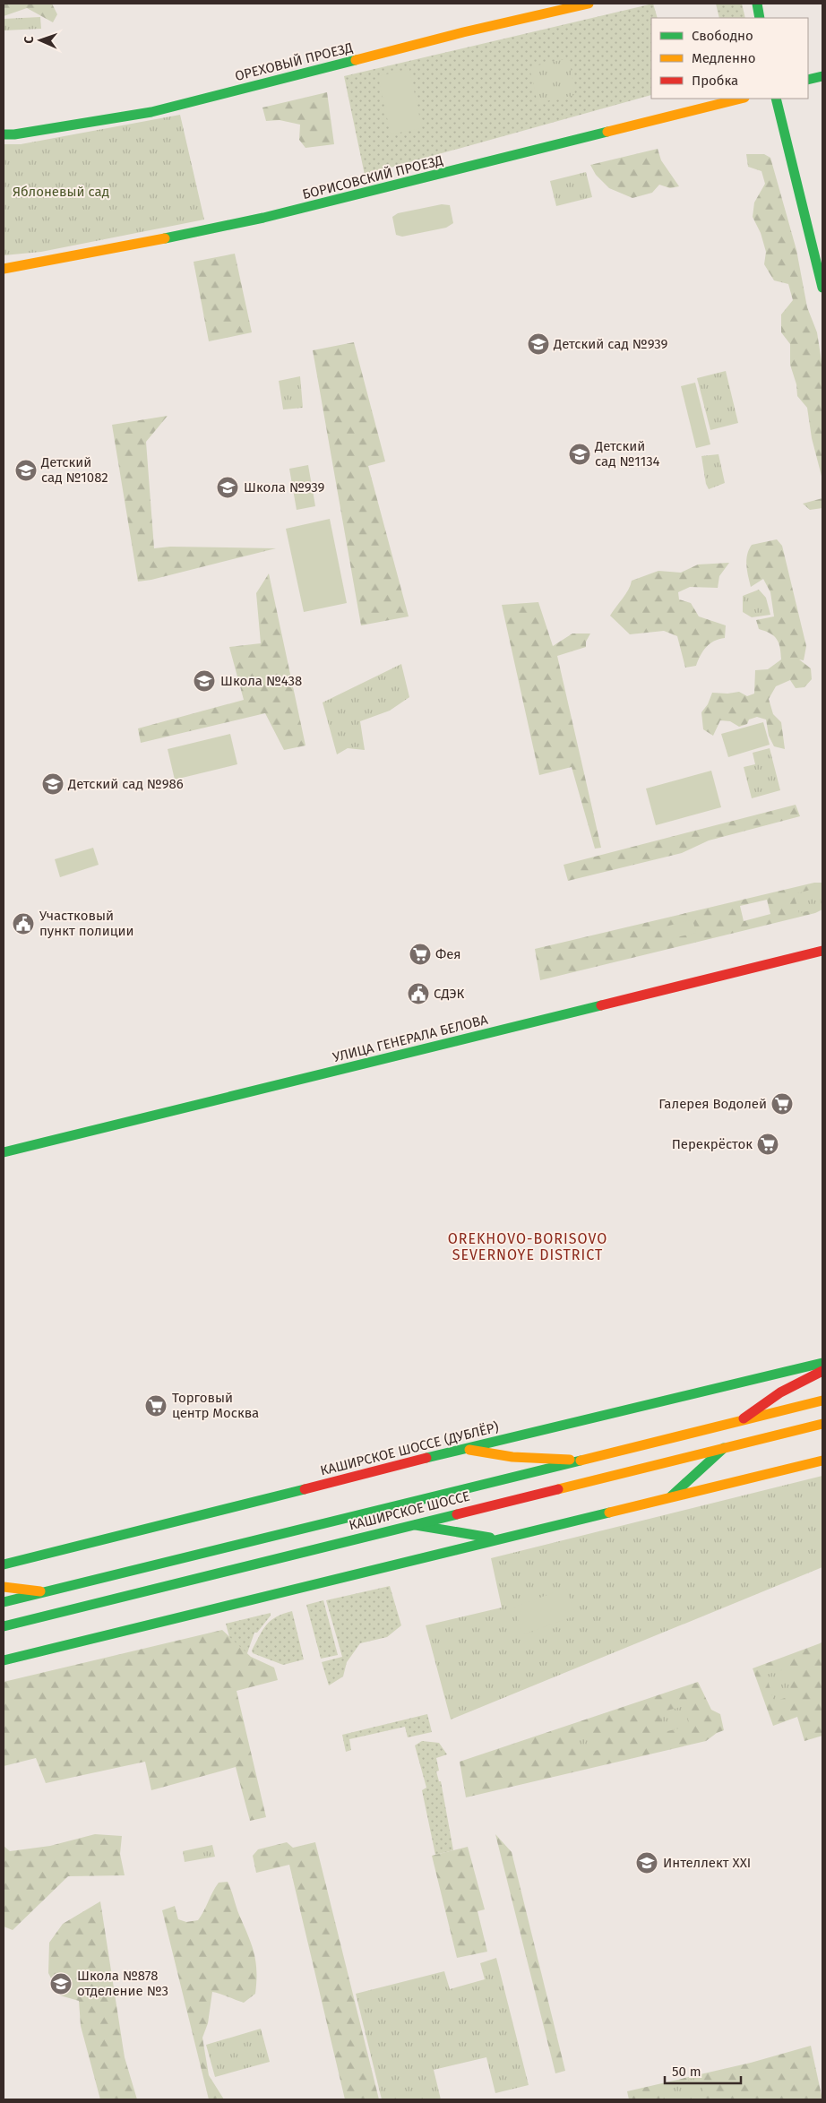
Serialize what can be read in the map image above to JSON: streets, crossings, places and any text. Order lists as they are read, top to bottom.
{
  "streets": {
    "main road": [
      "ОРЕХОВЫЙ ПРОЕЗД",
      "БОРИСОВСКИЙ ПРОЕЗД",
      "УЛИЦА ГЕНЕРАЛА БЕЛОВА",
      "КАШИРСКОЕ ШОССЕ (ДУБЛЁР)",
      "КАШИРСКОЕ ШОССЕ"
    ]
  },
  "districts": ["OREKHOVO-BORISOVO SEVERNOYE DISTRICT"],
  "parks": ["Яблоневый сад"],
  "places": {
    "school or university": [
      "Детский сад №939",
      "Детский сад №1134",
      "Детский сад №1082",
      "Школа №939",
      "Школа №438",
      "Детский сад №986",
      "Интеллект XXI",
      "Школа №878 отделение №3"
    ],
    "public building": ["Участковый пункт полиции", "СДЭК"],
    "supermarket": [
      "Фея",
      "Галерея Водолей",
      "Перекрёсток",
      "Торговый центр Москва"
    ]
  },
  "legend": ["Свободно", "Медленно", "Пробка"],
  "scale_bar": "50 m",
  "north": "left"
}
